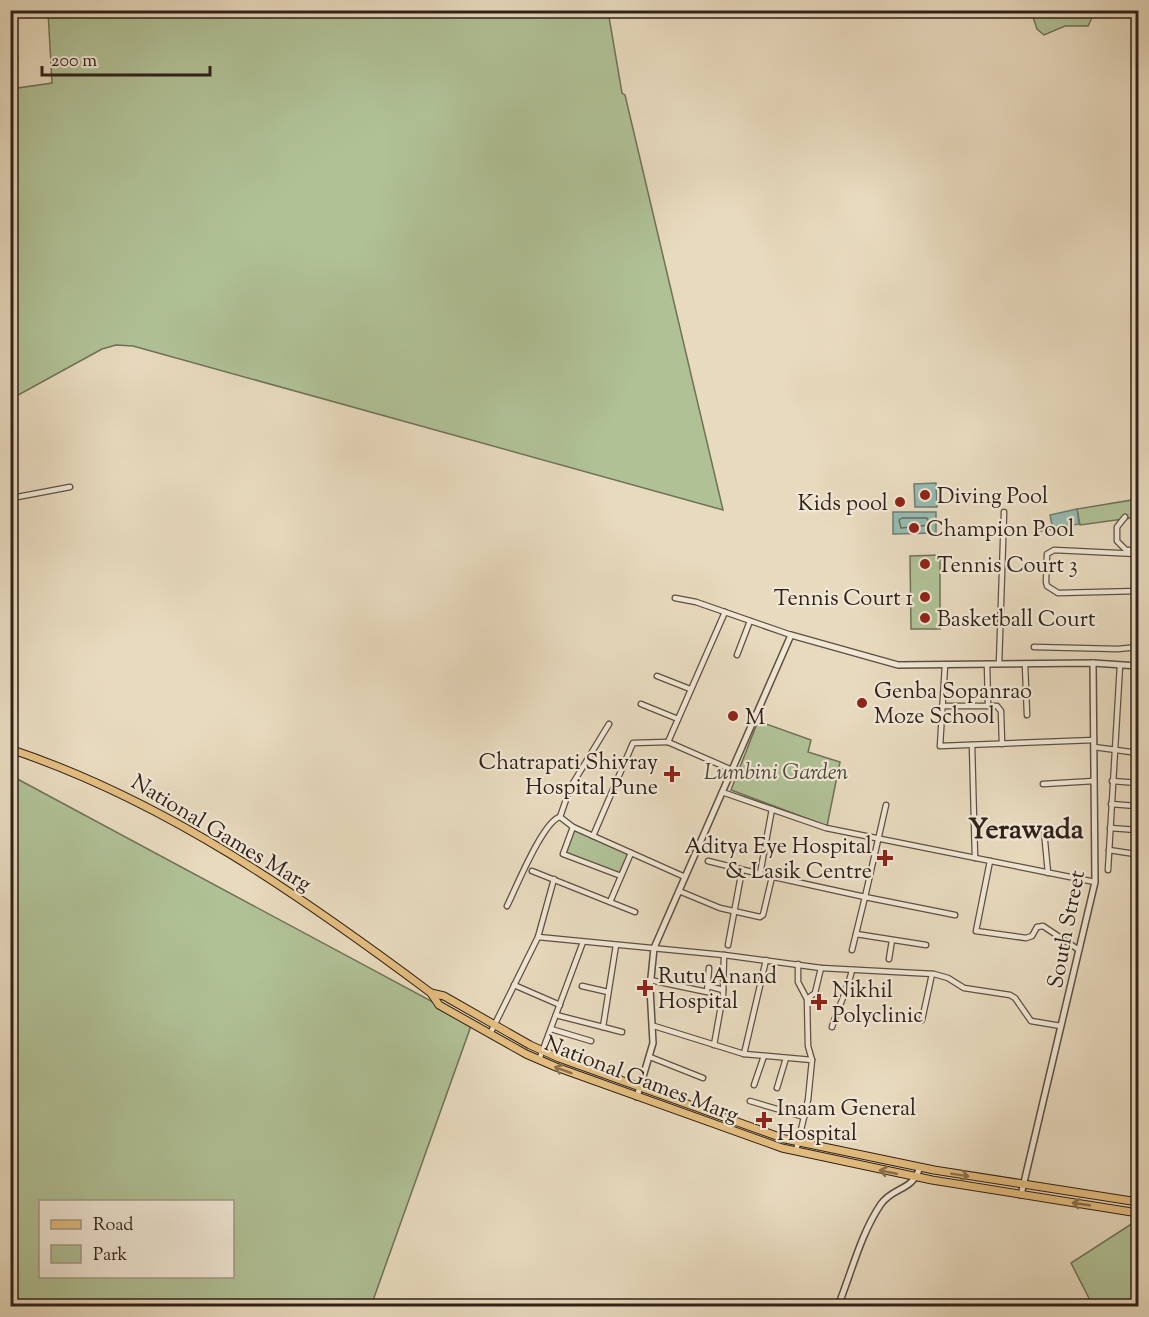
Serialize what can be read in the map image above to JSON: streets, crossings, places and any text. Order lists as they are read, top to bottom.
{
  "streets": {
    "main road": ["National Games Marg"],
    "street": ["South Street"]
  },
  "crossings": [
    ["National Games Marg", "South Street"]
  ],
  "districts": ["Yerawada"],
  "parks": ["Lumbini Garden"],
  "places": {
    "other": [
      "Diving Pool",
      "Kids pool",
      "Champion Pool",
      "Tennis Court 3",
      "Tennis Court 1",
      "Basketball Court",
      "Genba Sopanrao Moze School",
      "M"
    ],
    "health": [
      "Chatrapati Shivray Hospital Pune",
      "Aditya Eye Hospital & Lasik Centre",
      "Rutu Anand Hospital",
      "Nikhil Polyclinic",
      "Inaam General Hospital"
    ]
  },
  "legend": ["Road", "Park"],
  "scale_bar": "200 m"
}
